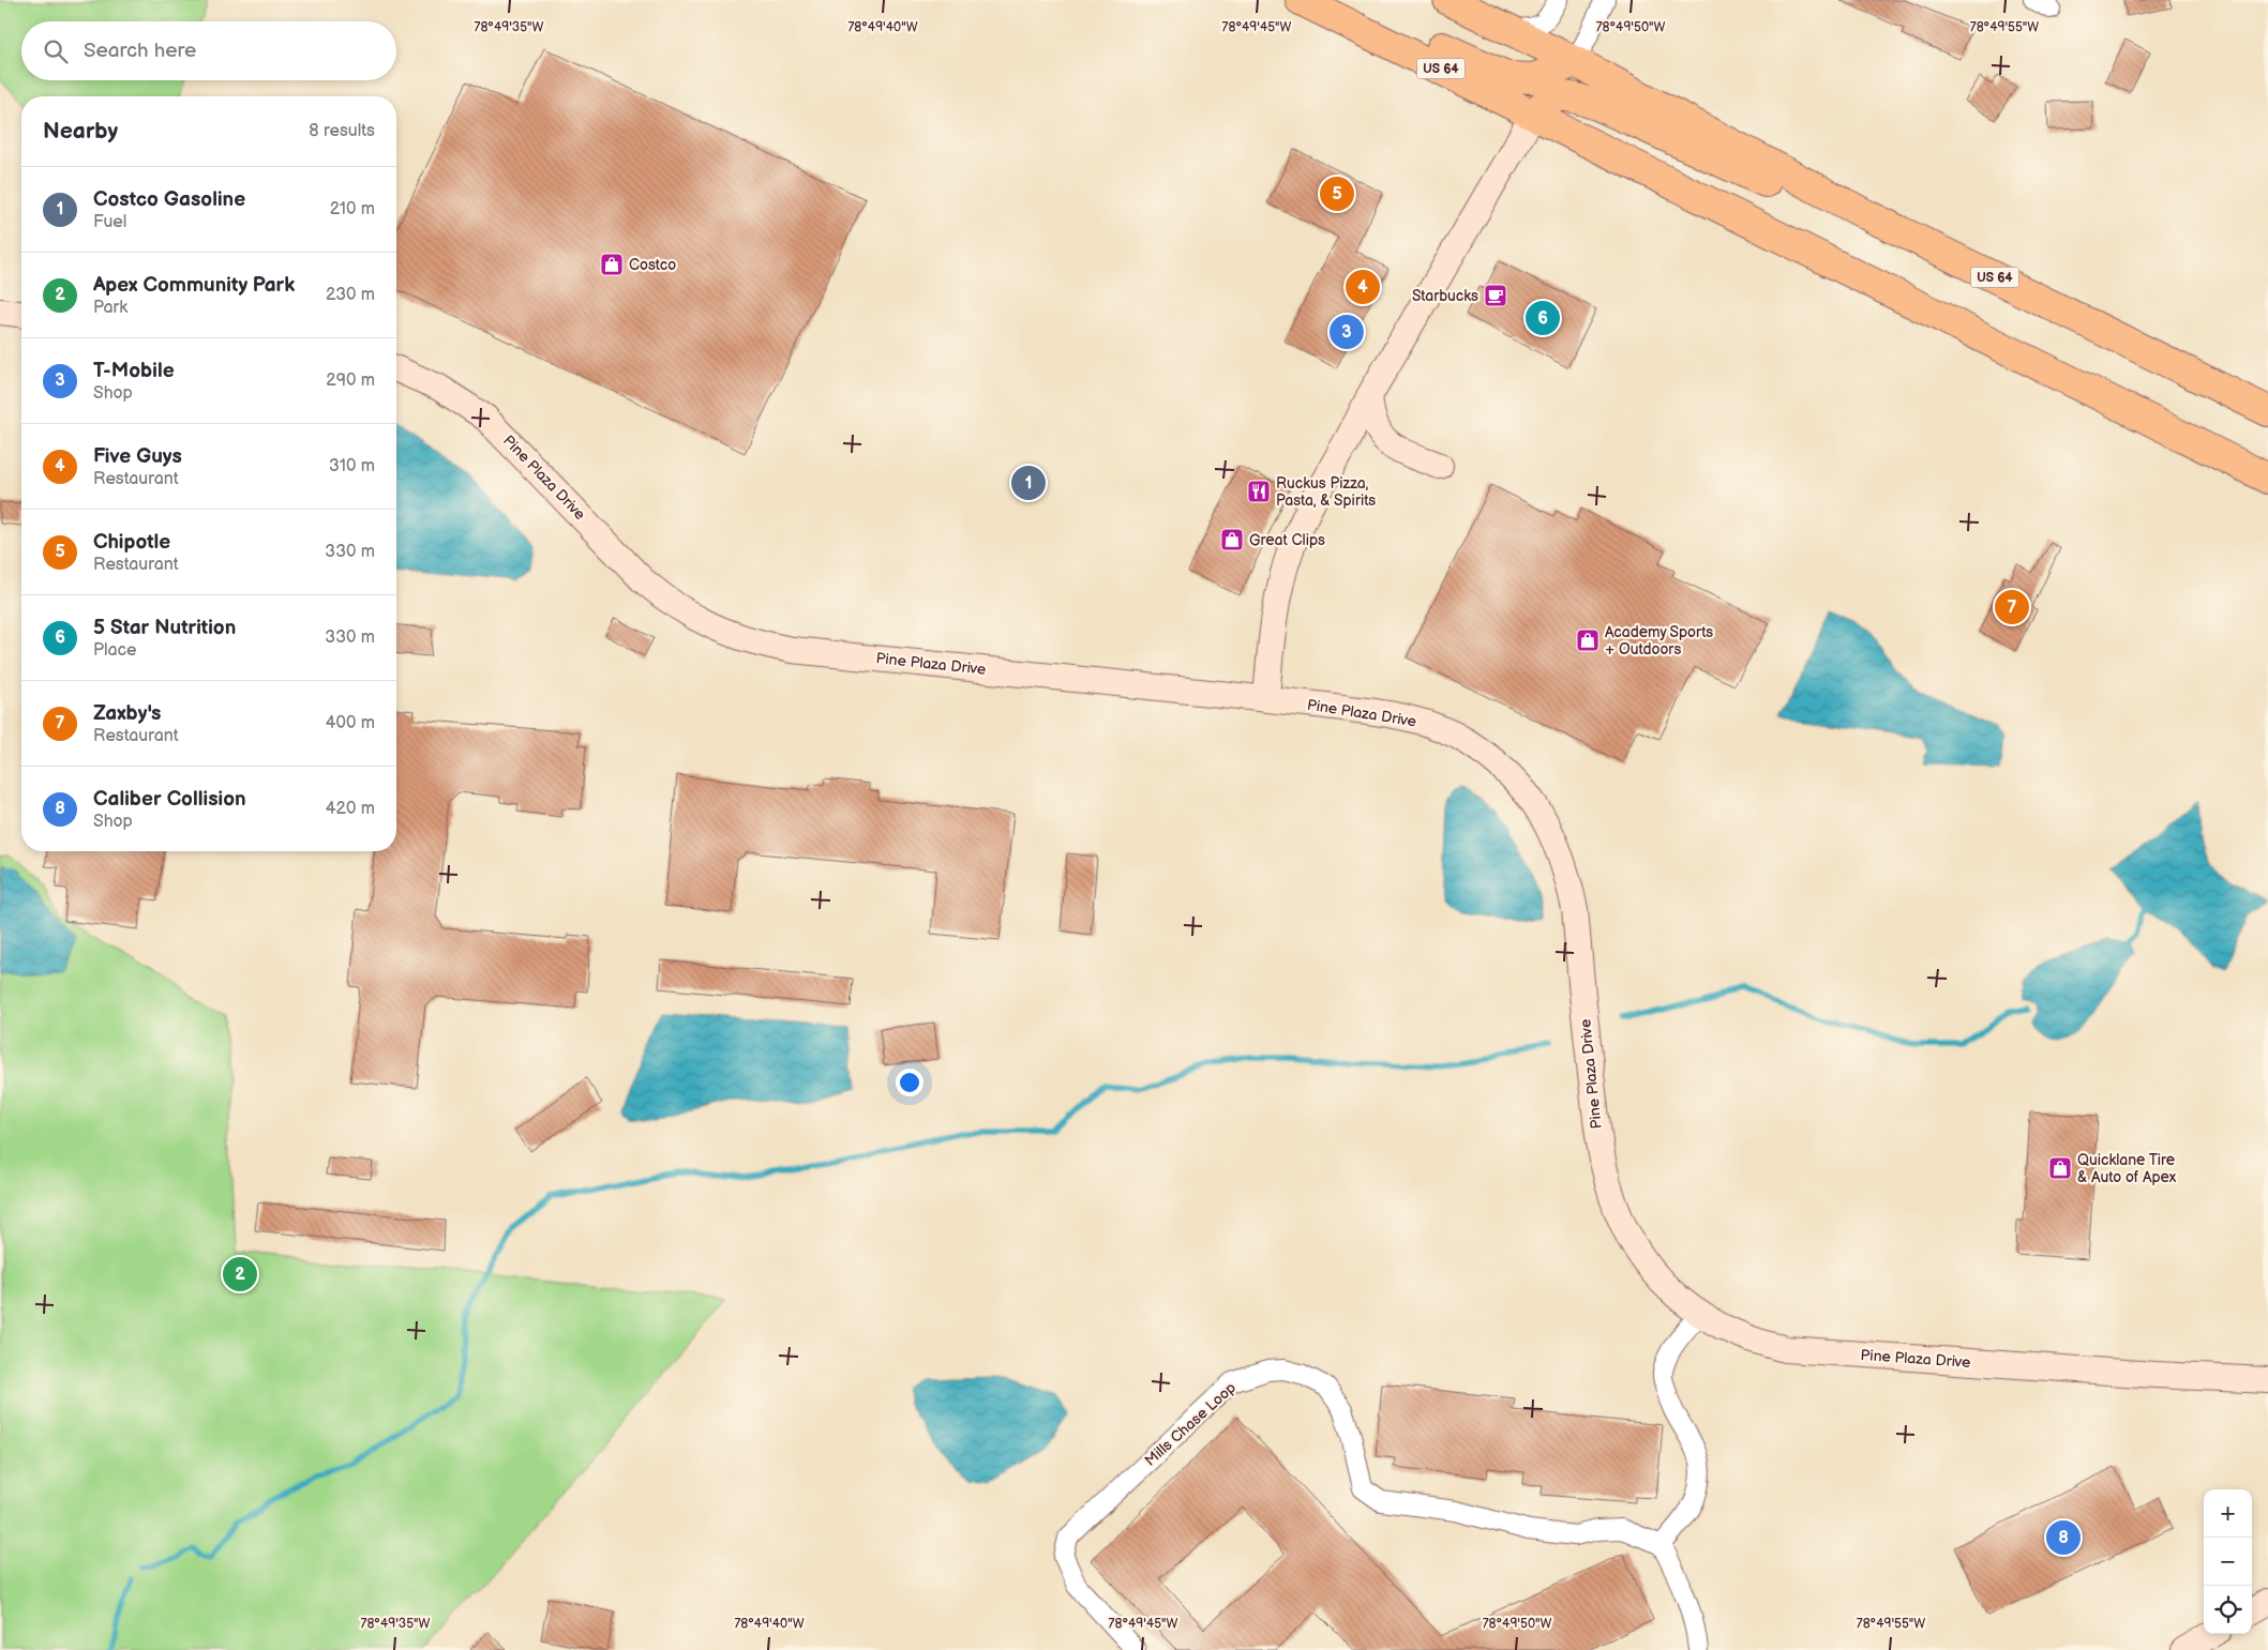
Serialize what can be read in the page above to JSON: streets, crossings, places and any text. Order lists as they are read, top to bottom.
{
  "streets": {
    "highway": ["US 64"],
    "street": ["Pine Plaza Drive", "Mills Chase Loop"]
  },
  "places": {
    "shop": [
      "Costco",
      "Great Clips",
      "Academy Sports + Outdoors",
      "Quicklane Tire & Auto of Apex"
    ],
    "cafe": ["Starbucks"],
    "restaurant": ["Ruckus Pizza, Pasta, & Spirits"]
  },
  "page": {
    "search": "Search here",
    "heading": ["Nearby", "8 results"],
    "list": [
      {
        "mark": "1",
        "name": "Costco Gasoline",
        "note": "Fuel",
        "value": "210 m"
      },
      {
        "mark": "2",
        "name": "Apex Community Park",
        "note": "Park",
        "value": "230 m"
      },
      {
        "mark": "3",
        "name": "T-Mobile",
        "note": "Shop",
        "value": "290 m"
      },
      {
        "mark": "4",
        "name": "Five Guys",
        "note": "Restaurant",
        "value": "310 m"
      },
      {
        "mark": "5",
        "name": "Chipotle",
        "note": "Restaurant",
        "value": "330 m"
      },
      {
        "mark": "6",
        "name": "5 Star Nutrition",
        "note": "Place",
        "value": "330 m"
      },
      {
        "mark": "7",
        "name": "Zaxby's",
        "note": "Restaurant",
        "value": "400 m"
      },
      {
        "mark": "8",
        "name": "Caliber Collision",
        "note": "Shop",
        "value": "420 m"
      }
    ],
    "pins": [
      "5",
      "4",
      "6",
      "3",
      "1",
      "7",
      "2",
      "8"
    ],
    "map_buttons": ["+", "−"]
  },
  "coordinates": [
    "78°49'35\"W",
    "78°49'40\"W",
    "78°49'45\"W",
    "78°49'50\"W",
    "78°49'55\"W"
  ]
}
